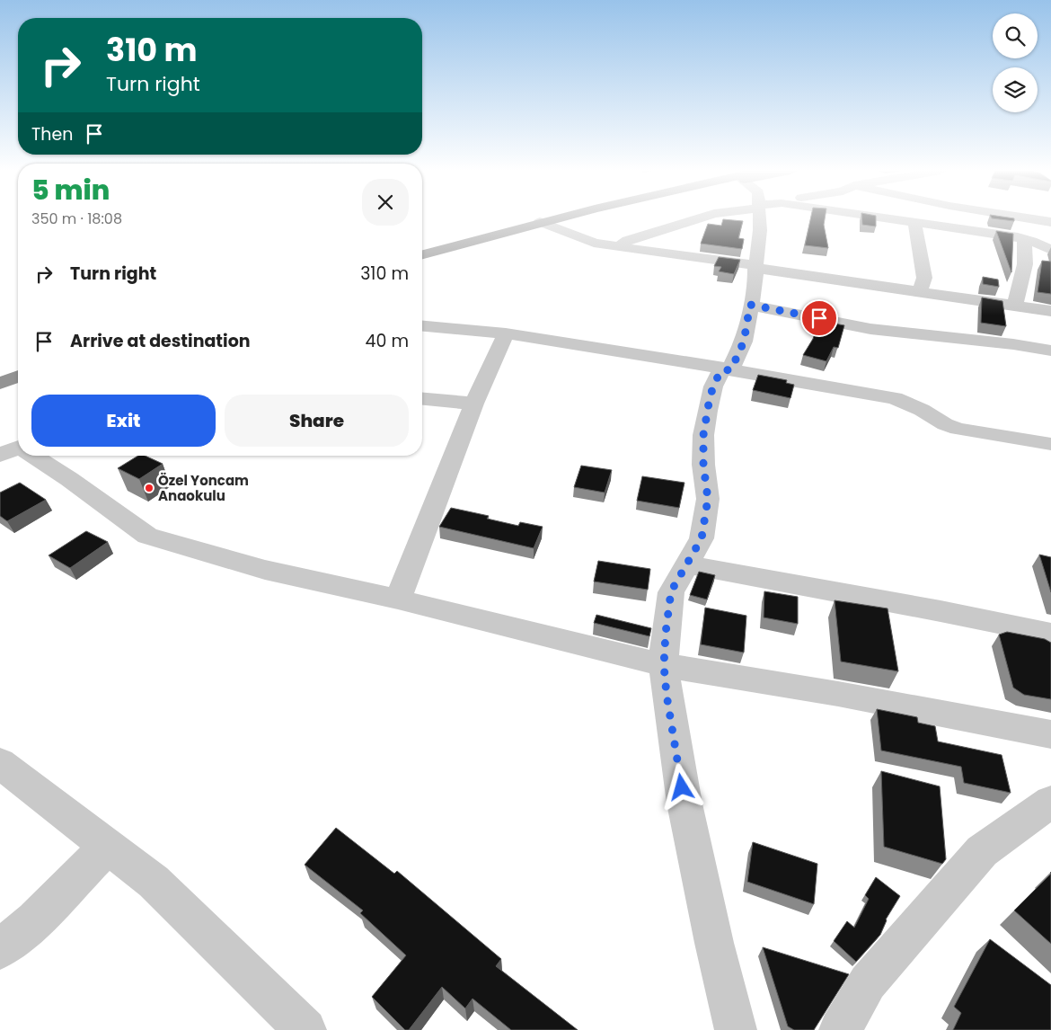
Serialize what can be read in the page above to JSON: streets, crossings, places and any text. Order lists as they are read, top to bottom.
{
  "places": ["Özel Yoncam Anaokulu"],
  "page": {
    "turn": ["310 m", "Turn right"],
    "then": "Then",
    "heading": ["5 min", "350 m · 18:08"],
    "list": [
      {
        "name": "Turn right",
        "value": "310 m"
      },
      {
        "name": "Arrive at destination",
        "value": "40 m"
      }
    ],
    "buttons": ["Exit", "Share"]
  }
}
